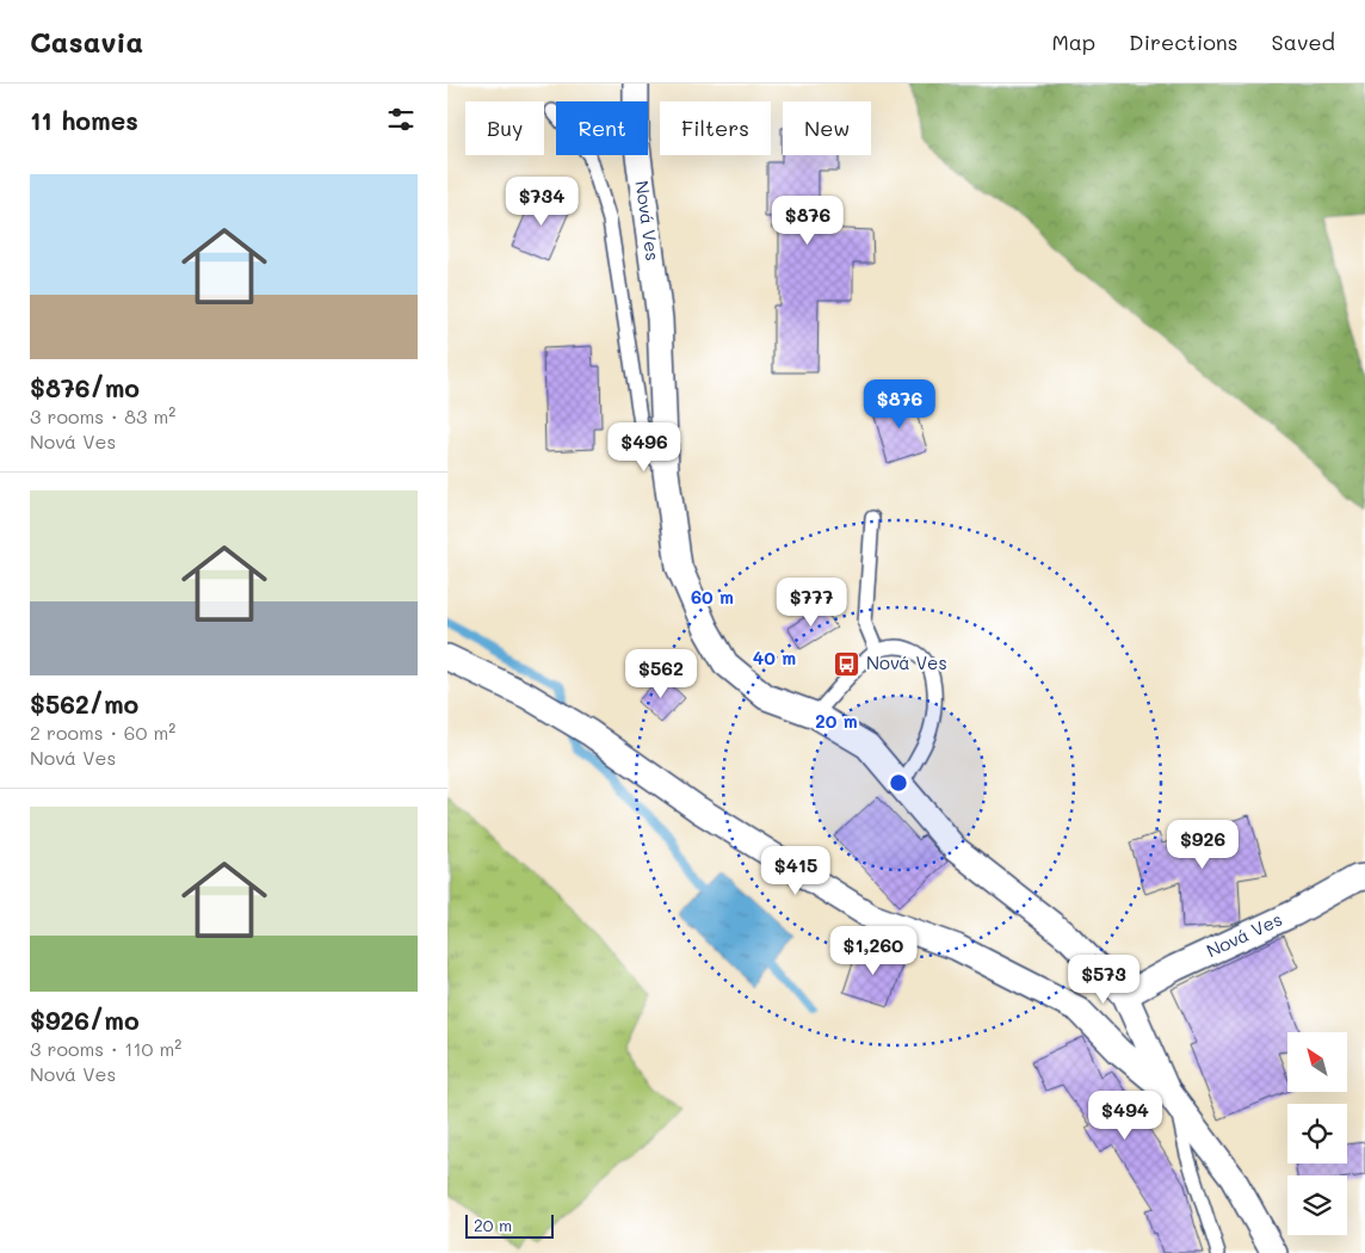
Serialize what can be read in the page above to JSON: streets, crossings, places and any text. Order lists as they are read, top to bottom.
{
  "streets": {
    "street": ["Nová Ves"]
  },
  "places": {
    "bus stop": ["Nová Ves"]
  },
  "scale_bar": "20 m",
  "north": "top left",
  "page": {
    "header": "Casavia",
    "nav": ["Map", "Directions", "Saved"],
    "heading": "11 homes",
    "chip": [
      "Buy",
      "Rent",
      "Filters",
      "New"
    ],
    "list": [
      {
        "name": "$876/mo",
        "note": "3 rooms · 83 m² · Nová Ves"
      },
      {
        "name": "$562/mo",
        "note": "2 rooms · 60 m² · Nová Ves"
      },
      {
        "name": "$926/mo",
        "note": "3 rooms · 110 m² · Nová Ves"
      }
    ],
    "price": [
      "$734",
      "$876",
      "$876",
      "$496",
      "$777",
      "$562",
      "$926",
      "$415",
      "$1,260",
      "$573",
      "$494"
    ],
    "scale": "20 m"
  },
  "rings": ["60 m", "40 m", "20 m"]
}
